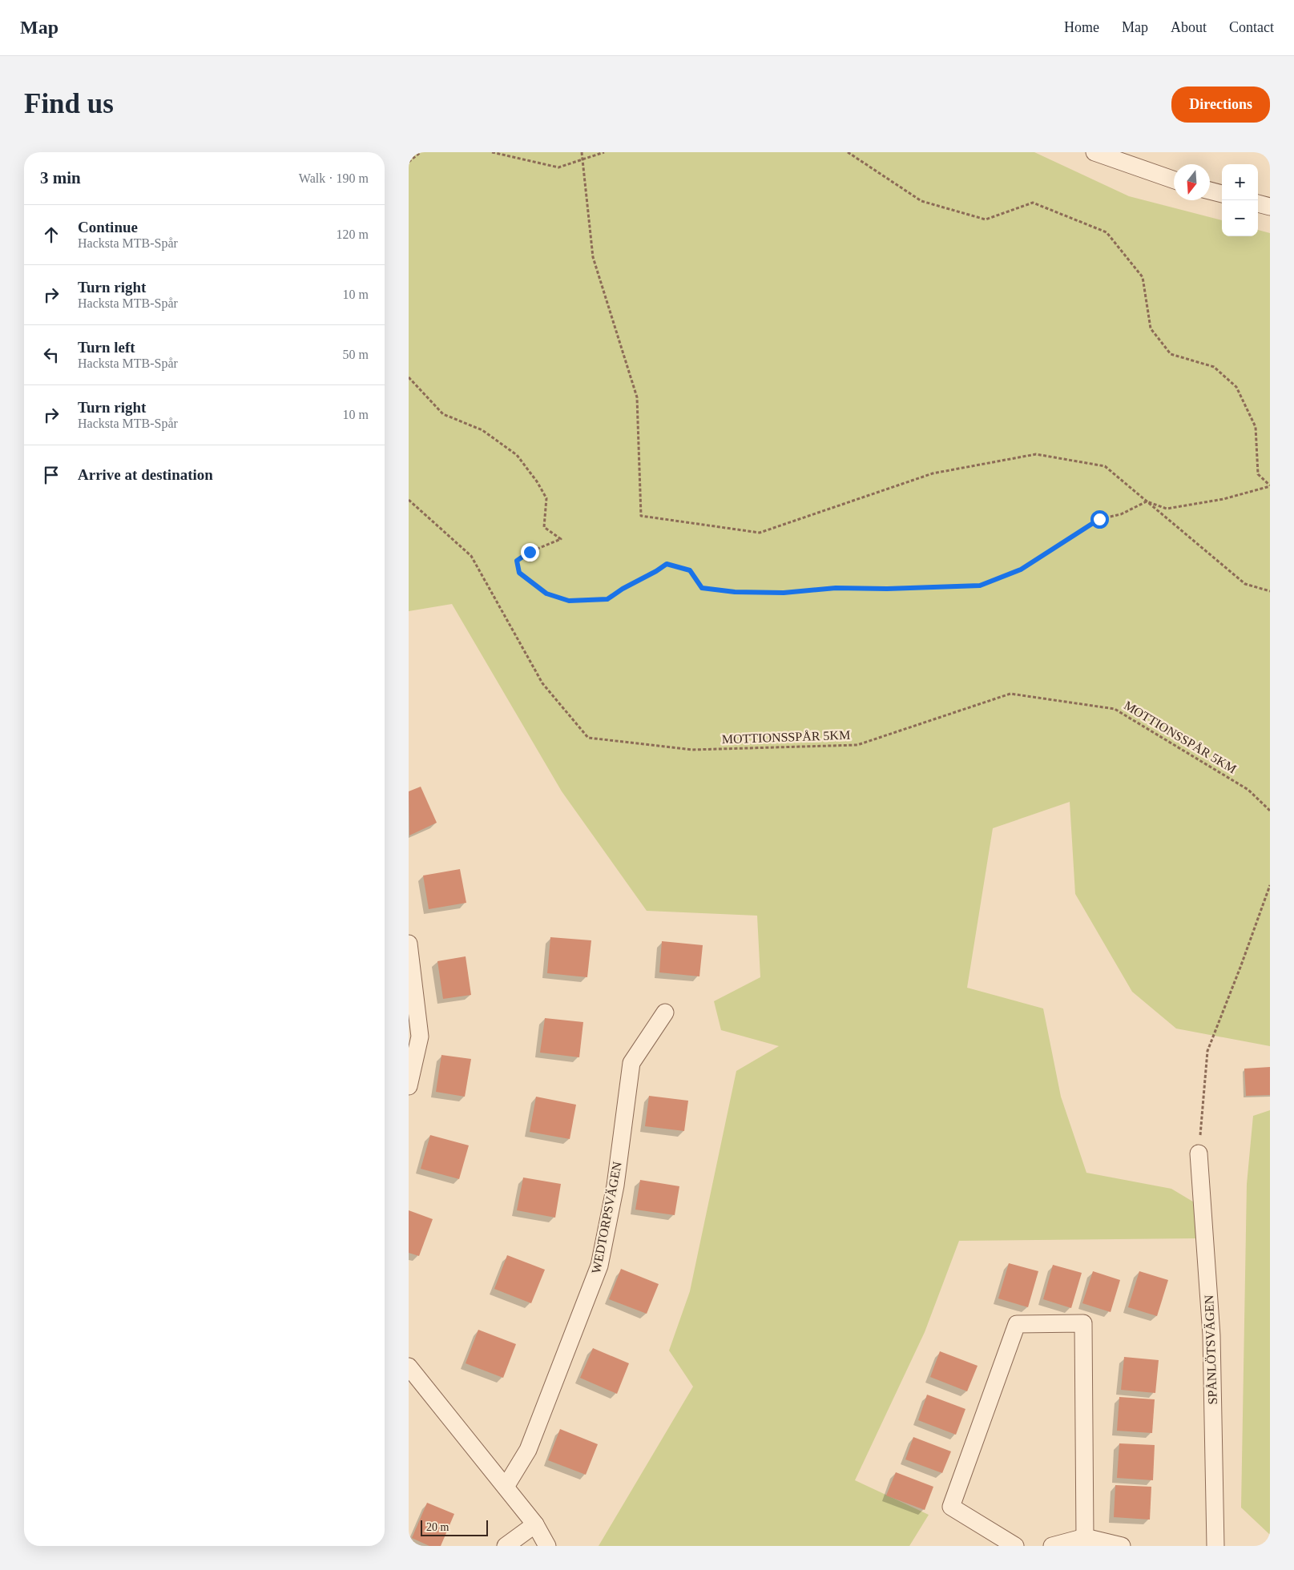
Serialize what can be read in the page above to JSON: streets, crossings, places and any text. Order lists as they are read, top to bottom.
{
  "streets": {
    "street": ["WEDTORPSVÄGEN", "SPÅNLÖTSVÄGEN"],
    "path": ["MOTTIONSSPÅR 5KM"]
  },
  "scale_bar": "20 m",
  "north": "bottom",
  "page": {
    "header": "Map",
    "nav": [
      "Home",
      "Map",
      "About",
      "Contact"
    ],
    "buttons": "Directions",
    "title": "Find us",
    "heading": ["3 min", "Walk · 190 m"],
    "map_buttons": ["+", "−"],
    "list": [
      ["Continue", "Hacksta MTB-Spår", "120 m"],
      ["Turn right", "Hacksta MTB-Spår", "10 m"],
      ["Turn left", "Hacksta MTB-Spår", "50 m"],
      ["Turn right", "Hacksta MTB-Spår", "10 m"],
      "Arrive at destination"
    ],
    "scale": "20 m"
  }
}
